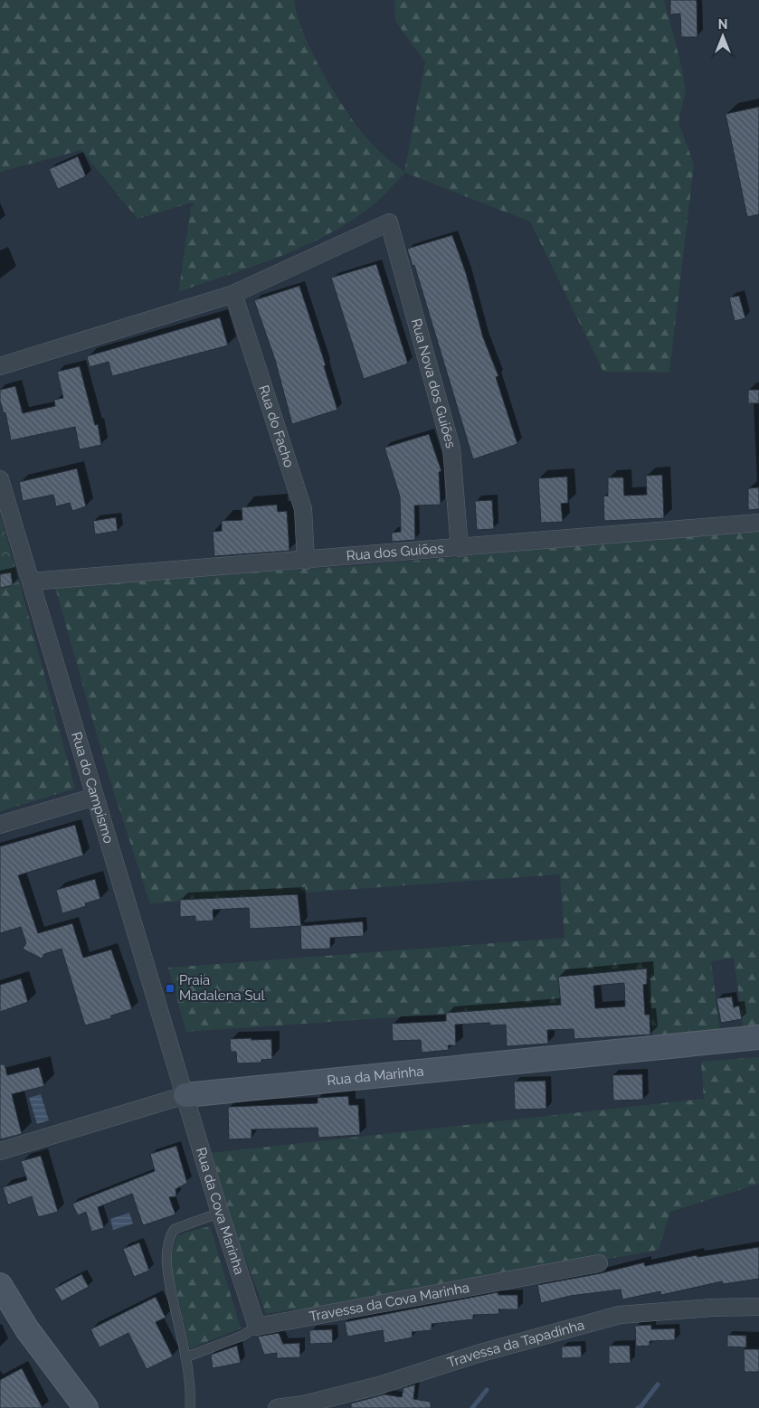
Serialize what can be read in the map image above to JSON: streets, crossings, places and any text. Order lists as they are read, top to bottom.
{
  "streets": {
    "street": [
      "Rua Nova dos Guiões",
      "Rua do Facho",
      "Rua dos Guiões",
      "Rua do Campismo",
      "Rua da Marinha",
      "Rua da Cova Marinha",
      "Travessa da Cova Marinha",
      "Travessa da Tapadinha"
    ]
  },
  "crossings": [
    ["Rua Nova dos Guiões", "Rua do Facho"],
    ["Rua Nova dos Guiões", "Rua dos Guiões"],
    ["Rua do Facho", "Rua dos Guiões"],
    ["Rua dos Guiões", "Rua do Campismo"],
    ["Rua do Campismo", "Rua da Marinha"],
    ["Rua do Campismo", "Rua da Cova Marinha"],
    ["Rua da Marinha", "Rua da Cova Marinha"],
    ["Rua da Cova Marinha", "Travessa da Cova Marinha"]
  ],
  "places": {
    "transit": ["Praia Madalena Sul"]
  },
  "north": "top"
}
